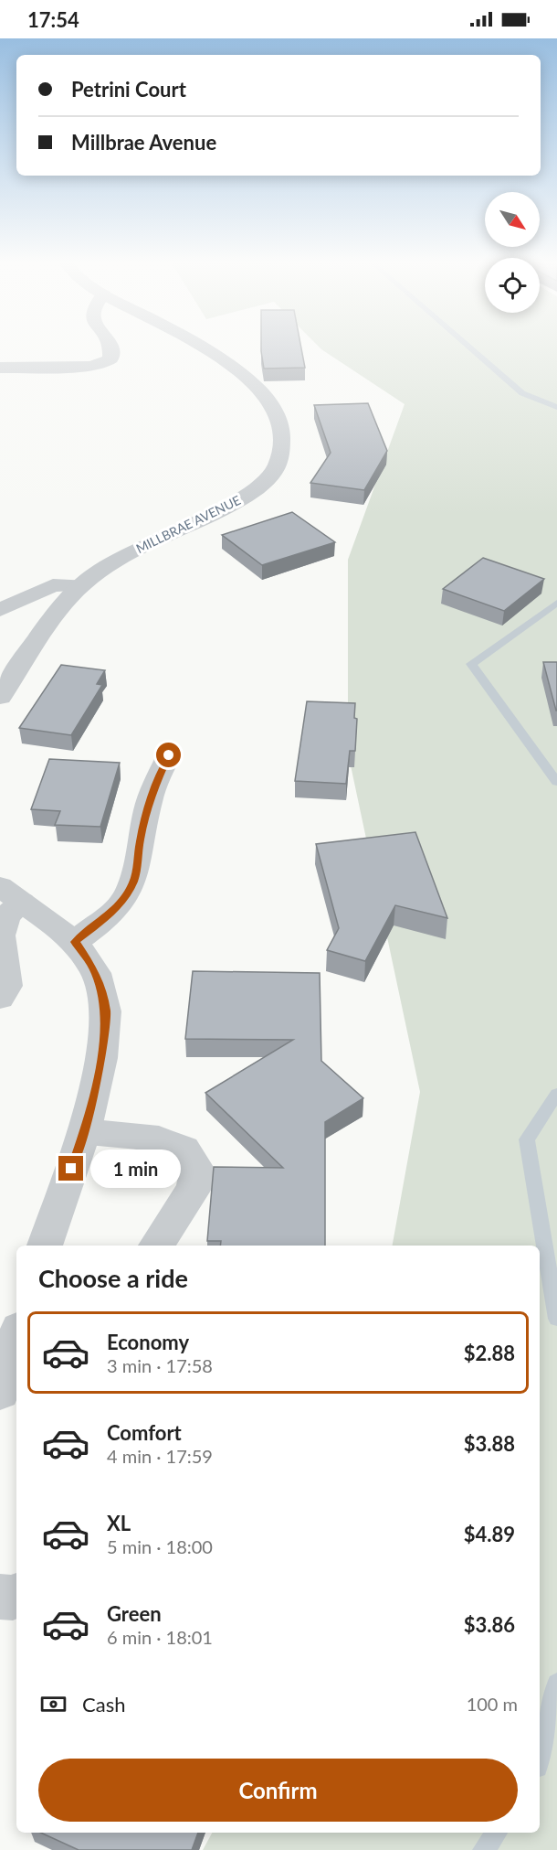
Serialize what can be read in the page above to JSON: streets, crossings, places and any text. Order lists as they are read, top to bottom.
{
  "streets": {
    "street": ["MILLBRAE AVENUE"]
  },
  "north": "bottom right",
  "page": {
    "status": "17:54",
    "banner": ["Petrini Court", "Millbrae Avenue"],
    "bubble": "1 min",
    "heading": "Choose a ride",
    "list": [
      {
        "name": "Economy",
        "note": "3 min · 17:58",
        "value": "$2.88"
      },
      {
        "name": "Comfort",
        "note": "4 min · 17:59",
        "value": "$3.88"
      },
      {
        "name": "XL",
        "note": "5 min · 18:00",
        "value": "$4.89"
      },
      {
        "name": "Green",
        "note": "6 min · 18:01",
        "value": "$3.86"
      }
    ],
    "pay": ["Cash", "100 m"],
    "buttons": "Confirm"
  }
}
